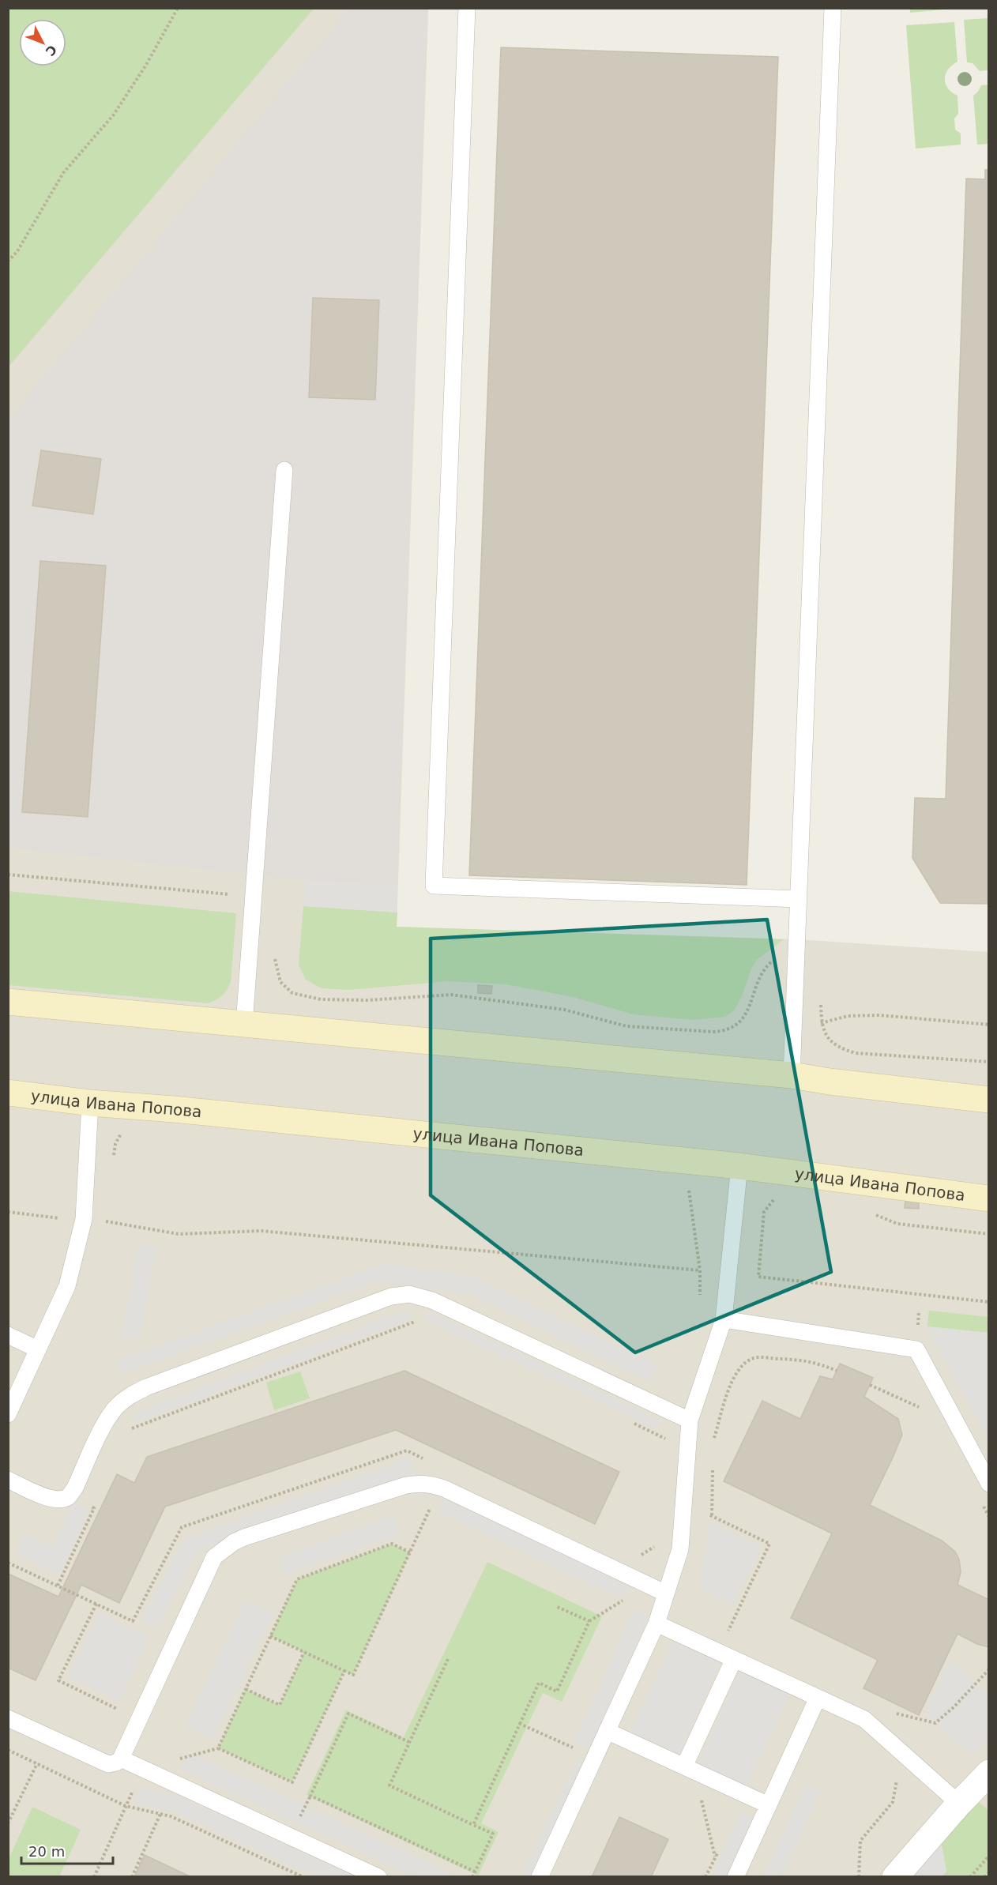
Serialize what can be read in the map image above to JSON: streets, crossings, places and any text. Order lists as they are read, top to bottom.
{
  "streets": {
    "main road": ["улица Ивана Попова"]
  },
  "scale_bar": "20 m",
  "north": "bottom right"
}
